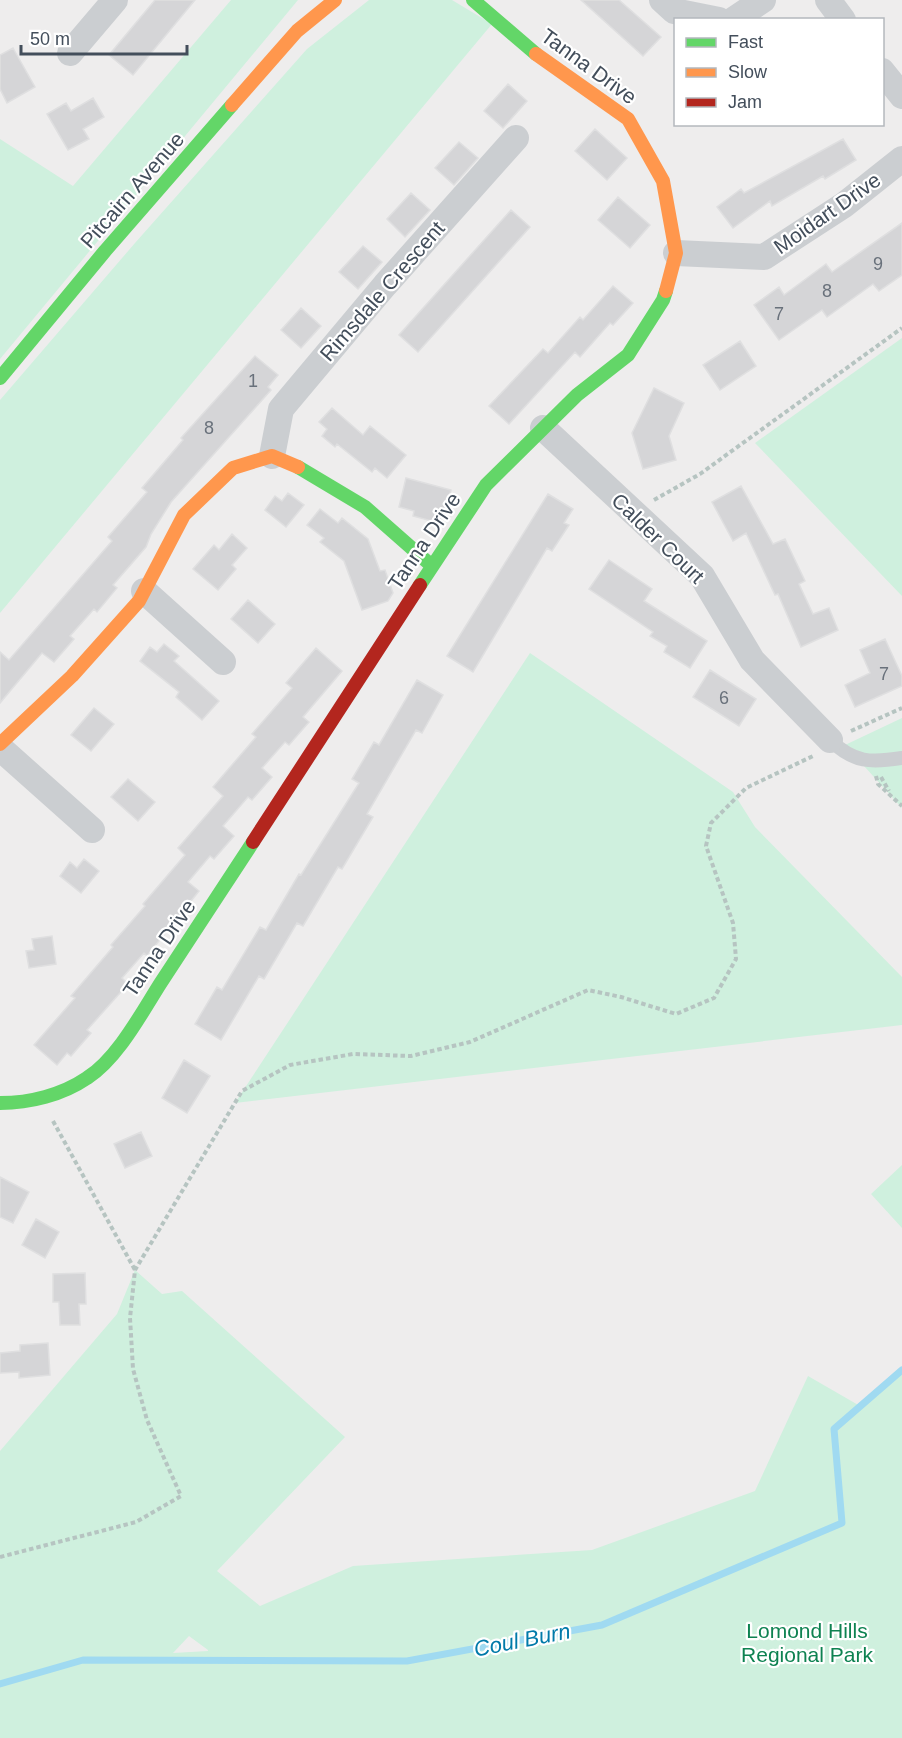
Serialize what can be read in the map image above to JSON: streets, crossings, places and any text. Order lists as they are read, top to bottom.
{
  "streets": {
    "street": [
      "Tanna Drive",
      "Pitcairn Avenue",
      "Moidart Drive",
      "Rimsdale Crescent",
      "Calder Court"
    ]
  },
  "crossings": [
    ["Tanna Drive", "Moidart Drive"],
    ["Tanna Drive", "Calder Court"]
  ],
  "water": ["Coul Burn"],
  "parks": ["Lomond Hills Regional Park"],
  "house_numbers": [
    "9",
    "8",
    "7",
    "1",
    "8",
    "7",
    "6"
  ],
  "legend": ["Fast", "Slow", "Jam"],
  "scale_bar": "50 m"
}
